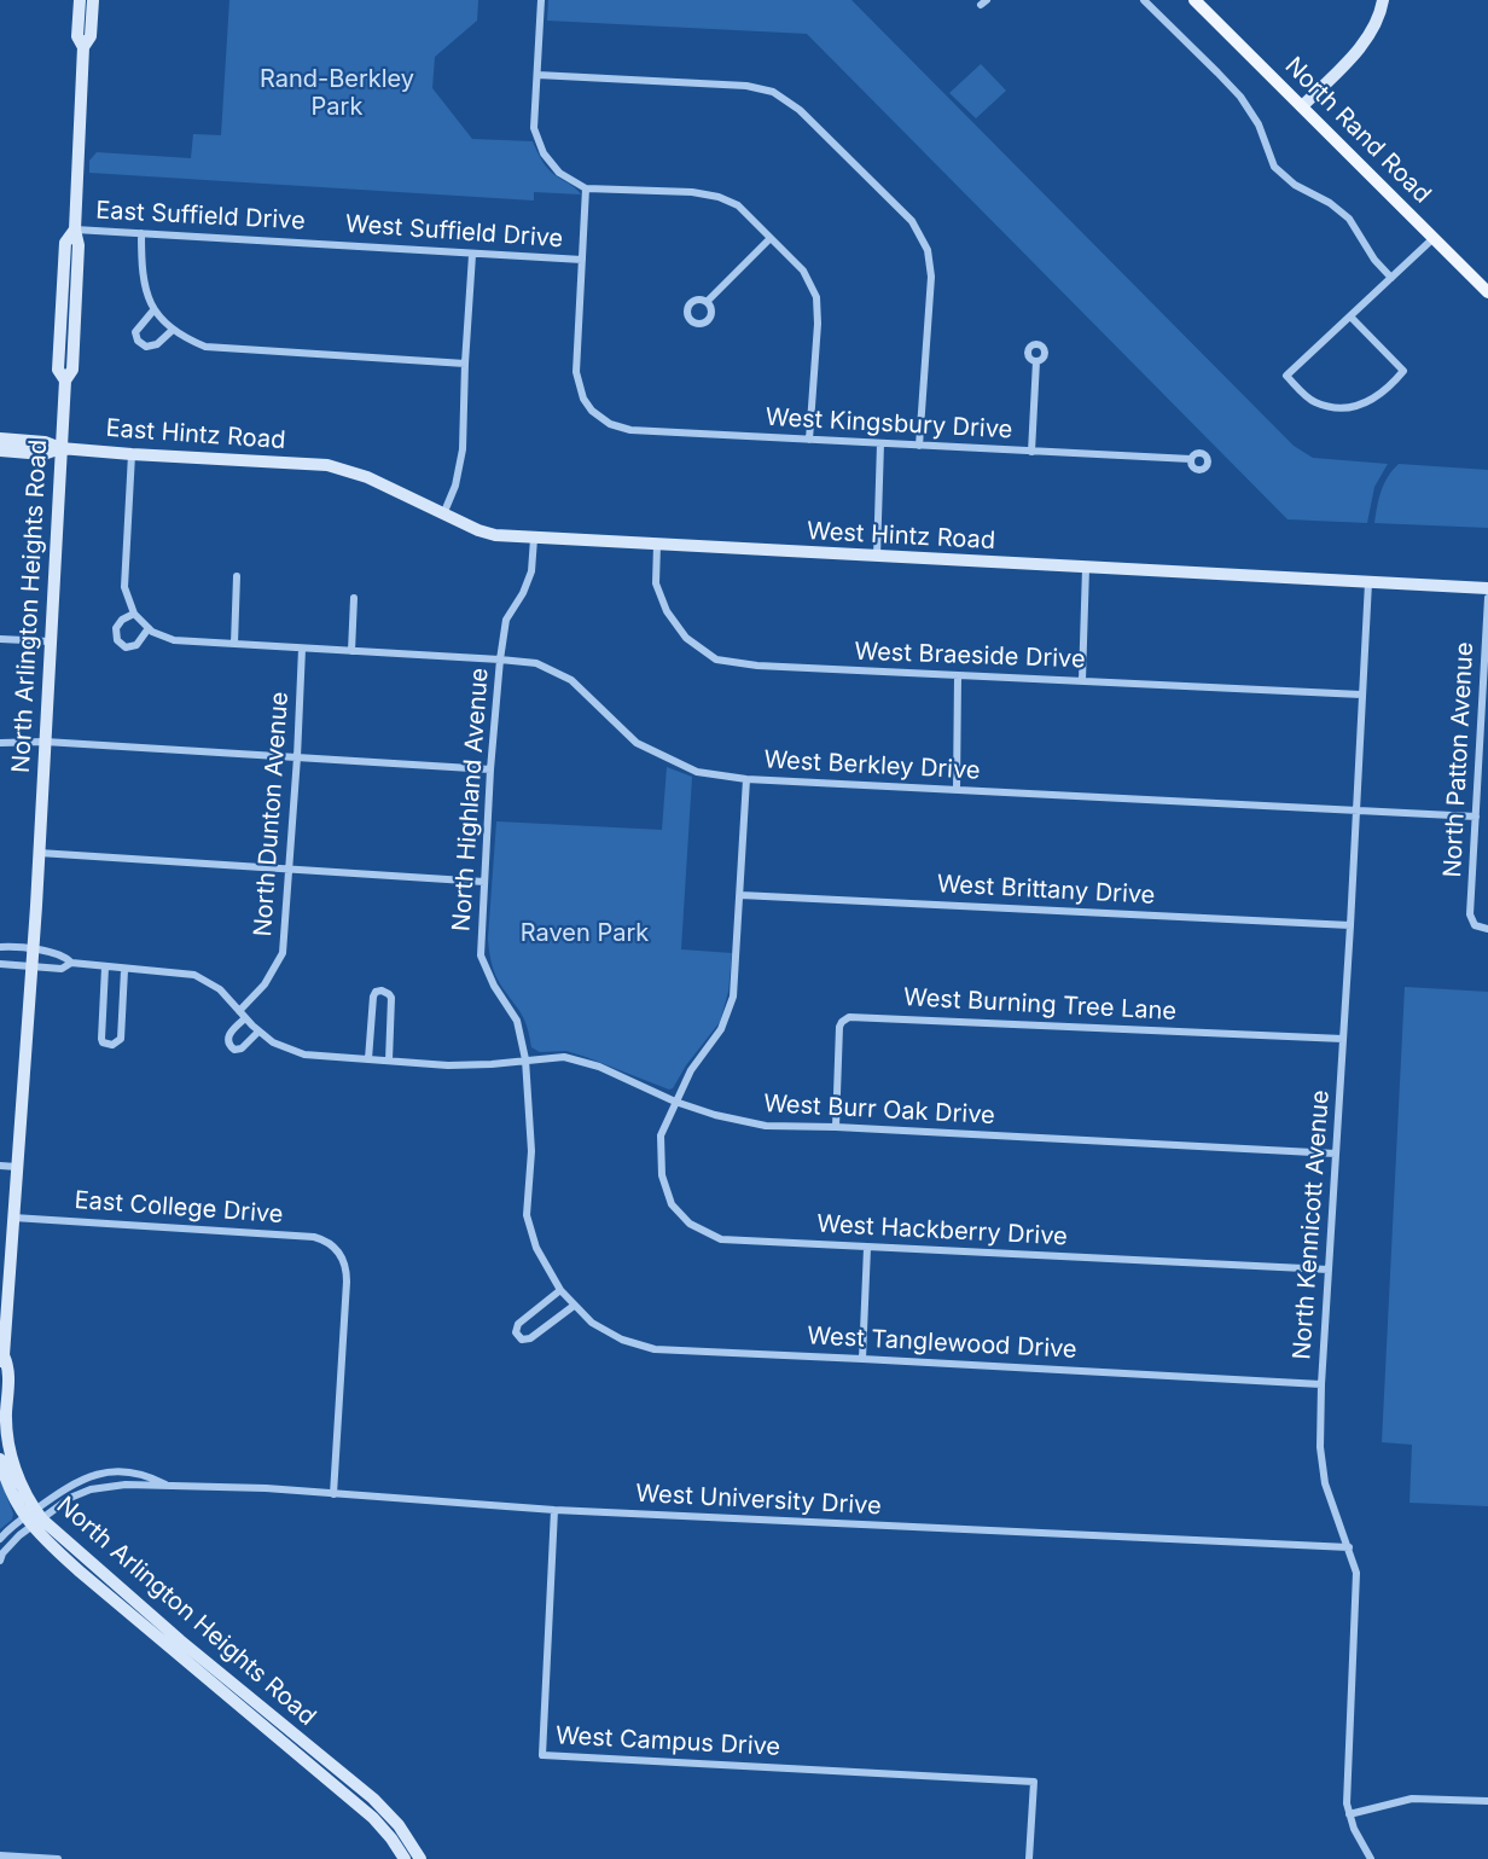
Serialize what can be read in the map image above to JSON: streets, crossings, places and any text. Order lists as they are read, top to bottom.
{
  "streets": {
    "main road": [
      "North Rand Road",
      "East Hintz Road",
      "West Hintz Road",
      "North Arlington Heights Road"
    ],
    "street": [
      "East Suffield Drive",
      "West Suffield Drive",
      "West Kingsbury Drive",
      "West Braeside Drive",
      "North Patton Avenue",
      "West Berkley Drive",
      "North Highland Avenue",
      "North Dunton Avenue",
      "West Brittany Drive",
      "West Burning Tree Lane",
      "West Burr Oak Drive",
      "East College Drive",
      "North Kennicott Avenue",
      "West Hackberry Drive",
      "West Tanglewood Drive",
      "West University Drive",
      "West Campus Drive"
    ]
  },
  "crossings": [
    ["East Suffield Drive", "West Suffield Drive"],
    ["East Suffield Drive", "North Arlington Heights Road"],
    ["West Suffield Drive", "West Kingsbury Drive"],
    ["East Hintz Road", "West Hintz Road"],
    ["East Hintz Road", "North Arlington Heights Road"],
    ["West Hintz Road", "West Braeside Drive"],
    ["West Hintz Road", "North Highland Avenue"],
    ["West Hintz Road", "North Kennicott Avenue"],
    ["North Arlington Heights Road", "East College Drive"],
    ["North Arlington Heights Road", "West University Drive"],
    ["West Braeside Drive", "North Kennicott Avenue"],
    ["North Patton Avenue", "West Berkley Drive"],
    ["West Berkley Drive", "North Highland Avenue"],
    ["West Berkley Drive", "North Dunton Avenue"],
    ["West Berkley Drive", "North Kennicott Avenue"],
    ["West Berkley Drive", "West Hackberry Drive"],
    ["North Highland Avenue", "West Burr Oak Drive"],
    ["North Highland Avenue", "West Tanglewood Drive"],
    ["North Dunton Avenue", "West Burr Oak Drive"],
    ["West Brittany Drive", "North Kennicott Avenue"],
    ["West Brittany Drive", "West Hackberry Drive"],
    ["West Burning Tree Lane", "West Burr Oak Drive"],
    ["West Burning Tree Lane", "North Kennicott Avenue"],
    ["West Burr Oak Drive", "North Kennicott Avenue"],
    ["West Burr Oak Drive", "West Hackberry Drive"],
    ["West Burr Oak Drive", "West Tanglewood Drive"],
    ["East College Drive", "West University Drive"],
    ["North Kennicott Avenue", "West Hackberry Drive"],
    ["North Kennicott Avenue", "West Tanglewood Drive"],
    ["North Kennicott Avenue", "West University Drive"],
    ["West University Drive", "West Campus Drive"]
  ],
  "parks": ["Rand-Berkley Park", "Raven Park"]
}
